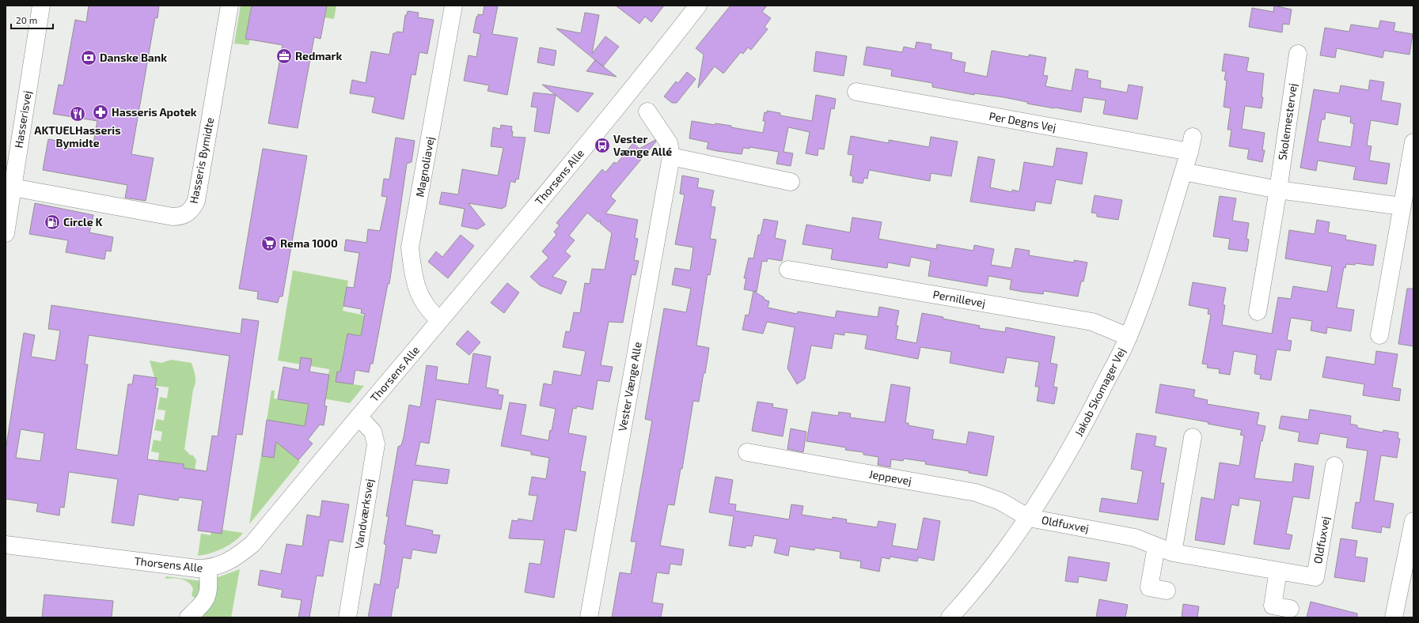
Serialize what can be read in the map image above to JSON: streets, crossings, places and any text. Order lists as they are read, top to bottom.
{
  "streets": {
    "street": [
      "Hasserisvej",
      "Per Degns Vej",
      "Skolemestervej",
      "Hasseris Bymidte",
      "Magnoliavej",
      "Thorsens Alle",
      "Pernillevej",
      "Vester Vænge Alle",
      "Jakob Skomager Vej",
      "Jeppevej",
      "Vandværksvej",
      "Oldfuxvej"
    ]
  },
  "crossings": [
    ["Hasserisvej", "Hasseris Bymidte"],
    ["Per Degns Vej", "Jakob Skomager Vej"],
    ["Magnoliavej", "Thorsens Alle"],
    ["Thorsens Alle", "Vandværksvej"],
    ["Pernillevej", "Jakob Skomager Vej"],
    ["Jakob Skomager Vej", "Jeppevej"],
    ["Jakob Skomager Vej", "Oldfuxvej"],
    ["Jeppevej", "Oldfuxvej"]
  ],
  "places": {
    "office": ["Redmark"],
    "bank": ["Danske Bank"],
    "pharmacy": ["Hasseris Apotek"],
    "restaurant": ["AKTUELHasseris Bymidte"],
    "bus stop": ["Vester Vænge Allé"],
    "fuel station": ["Circle K"],
    "supermarket": ["Rema 1000"]
  },
  "scale_bar": "20 m"
}
